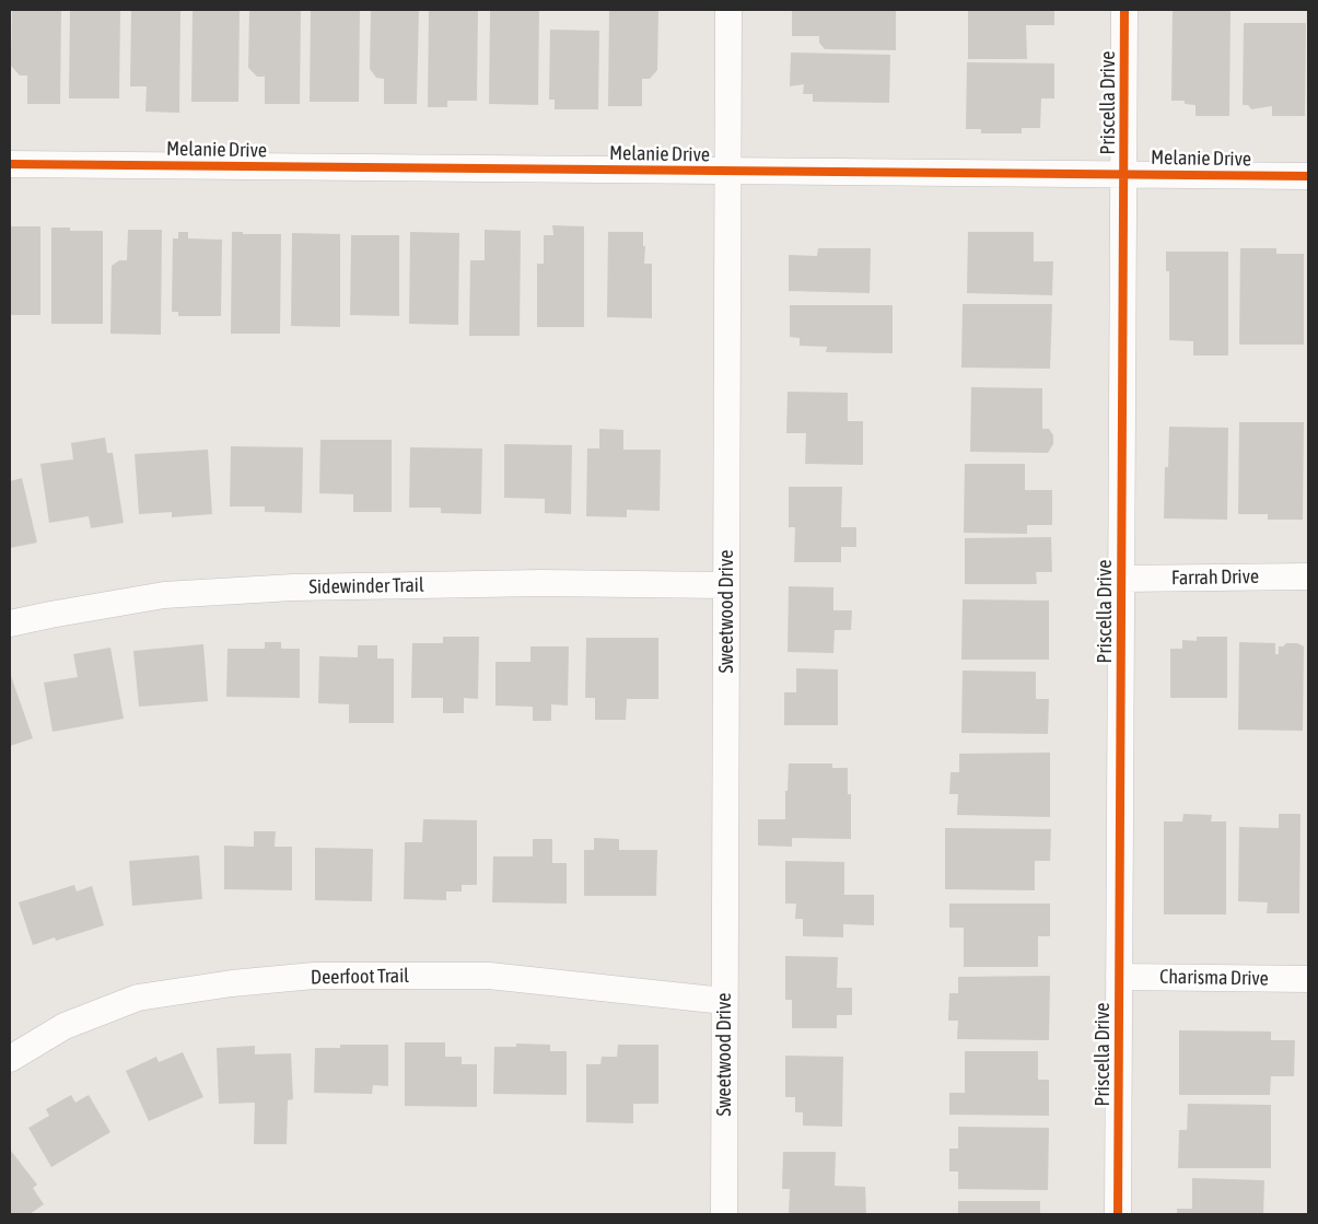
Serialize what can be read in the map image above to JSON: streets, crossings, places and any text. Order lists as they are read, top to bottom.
{
  "streets": {
    "street": [
      "Priscella Drive",
      "Melanie Drive",
      "Farrah Drive",
      "Sidewinder Trail",
      "Sweetwood Drive",
      "Deerfoot Trail",
      "Charisma Drive"
    ]
  },
  "crossings": [
    ["Priscella Drive", "Melanie Drive"],
    ["Priscella Drive", "Farrah Drive"],
    ["Priscella Drive", "Charisma Drive"],
    ["Melanie Drive", "Sweetwood Drive"],
    ["Sidewinder Trail", "Sweetwood Drive"],
    ["Sweetwood Drive", "Deerfoot Trail"]
  ]
}
